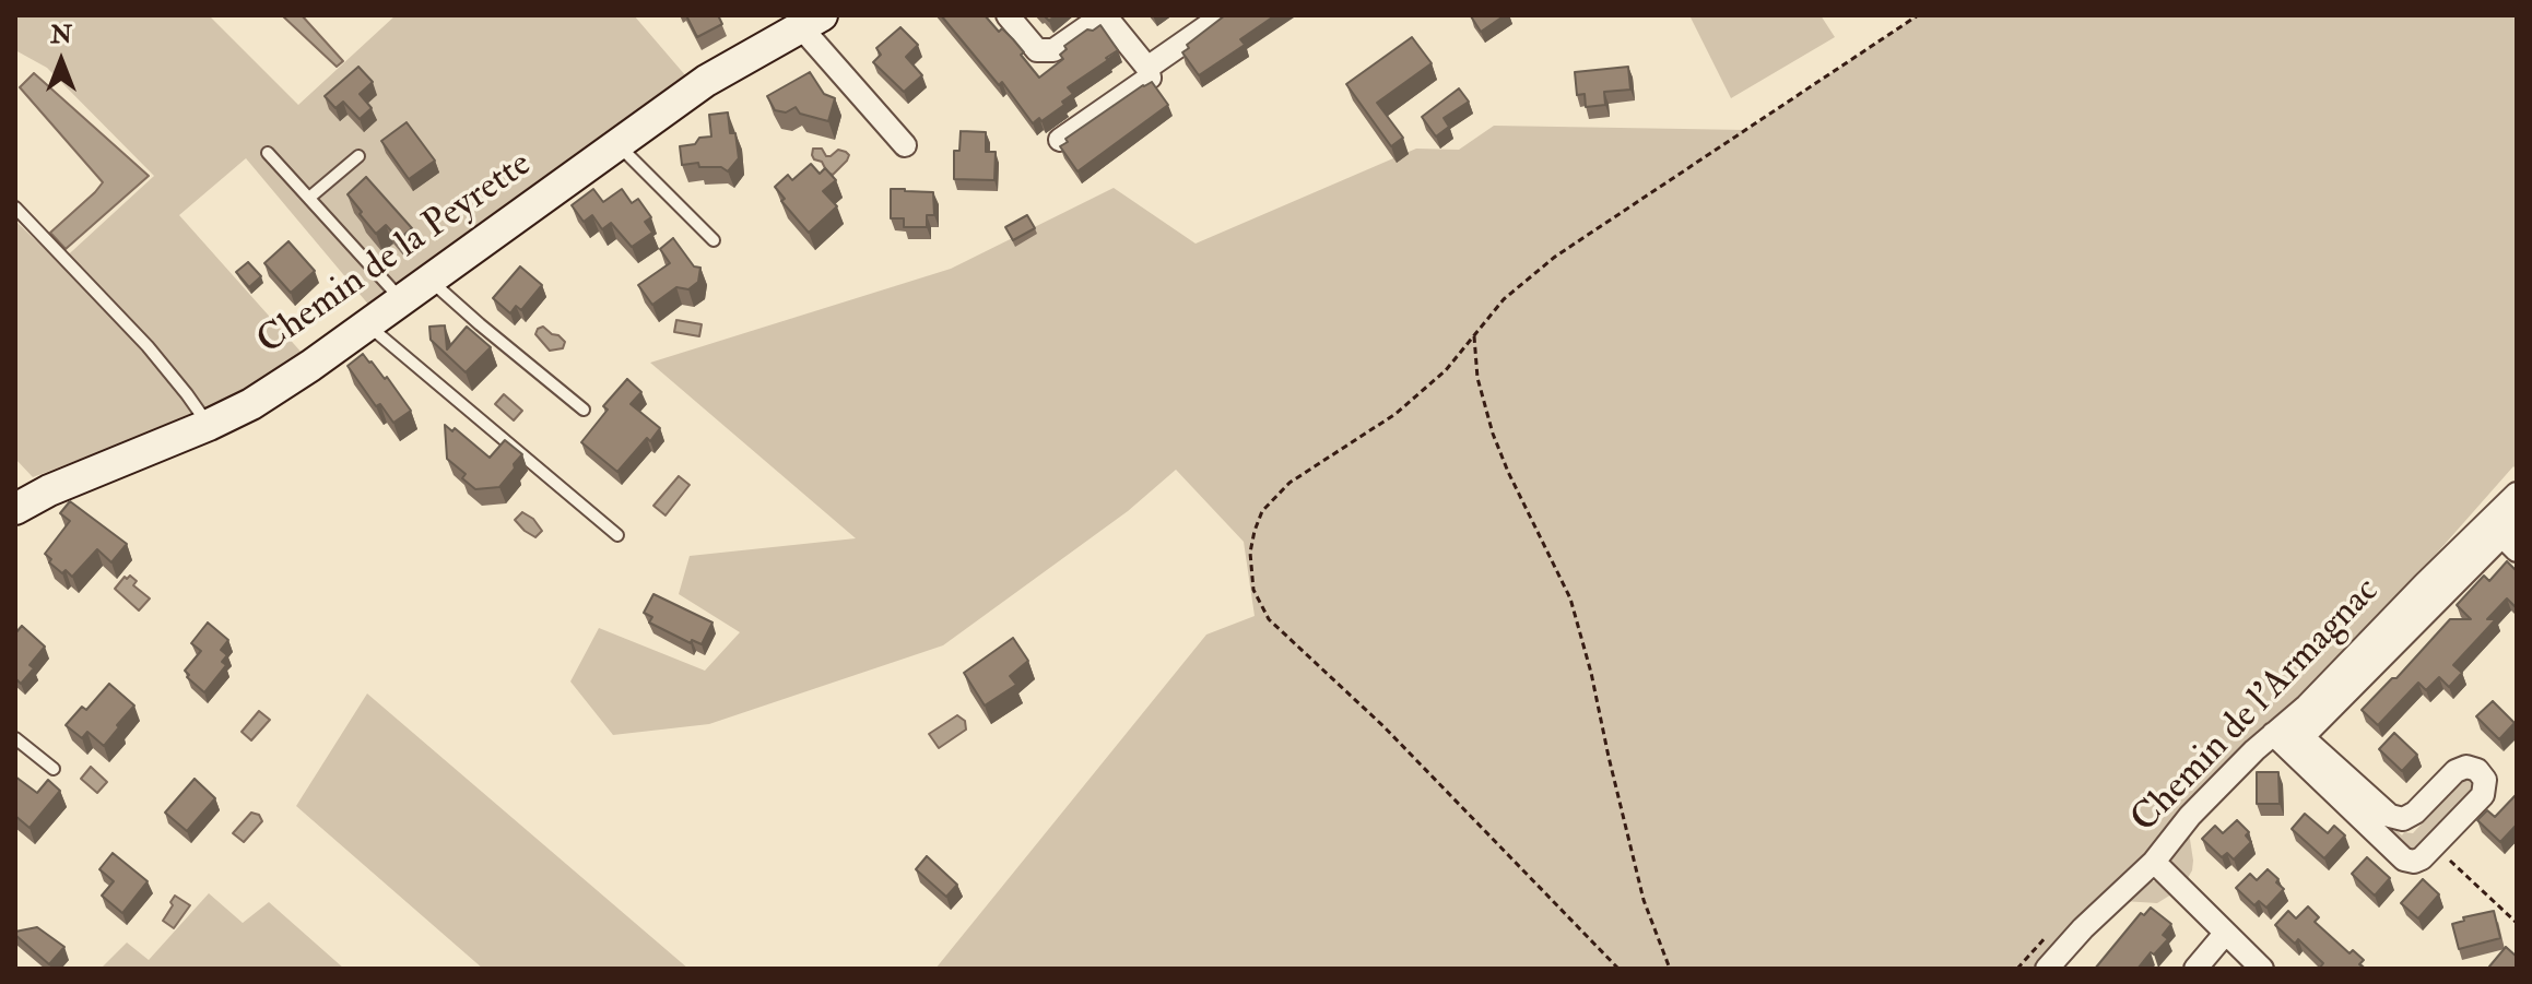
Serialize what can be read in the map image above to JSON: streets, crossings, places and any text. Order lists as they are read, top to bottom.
{
  "streets": {
    "street": ["Chemin de la Peyrette", "Chemin de l'Armagnac"]
  },
  "north": "top"
}
